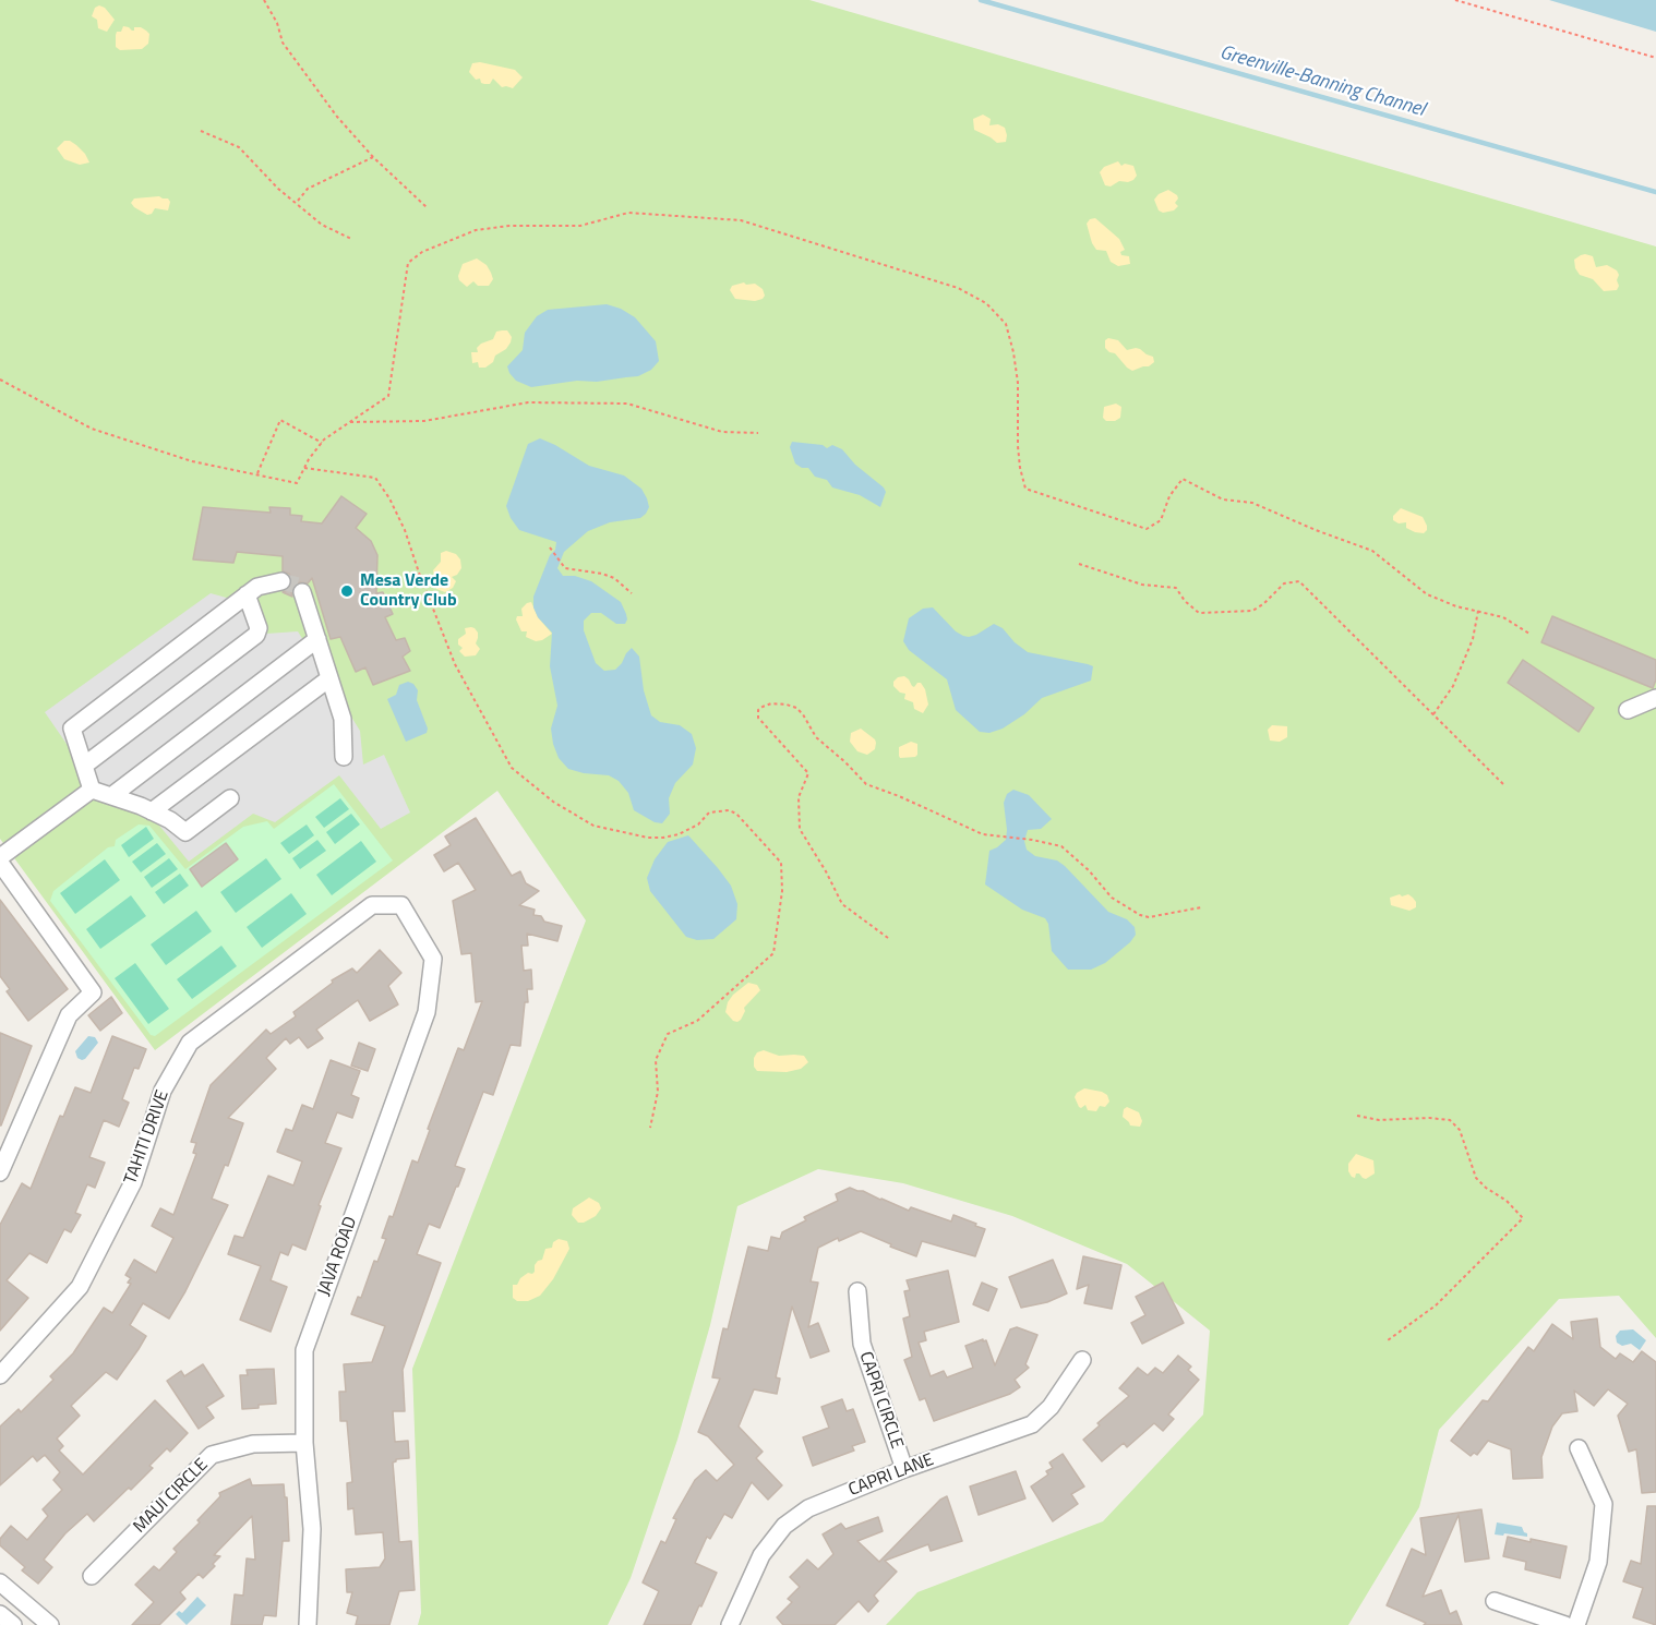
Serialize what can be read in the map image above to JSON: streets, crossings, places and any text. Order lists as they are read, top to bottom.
{
  "streets": {
    "street": [
      "TAHITI DRIVE",
      "JAVA ROAD",
      "CAPRI CIRCLE",
      "CAPRI LANE",
      "MAUI CIRCLE"
    ]
  },
  "crossings": [
    ["TAHITI DRIVE", "JAVA ROAD"],
    ["JAVA ROAD", "MAUI CIRCLE"],
    ["CAPRI CIRCLE", "CAPRI LANE"]
  ],
  "water": ["Greenville-Banning Channel"],
  "places": ["Mesa Verde Country Club"]
}
